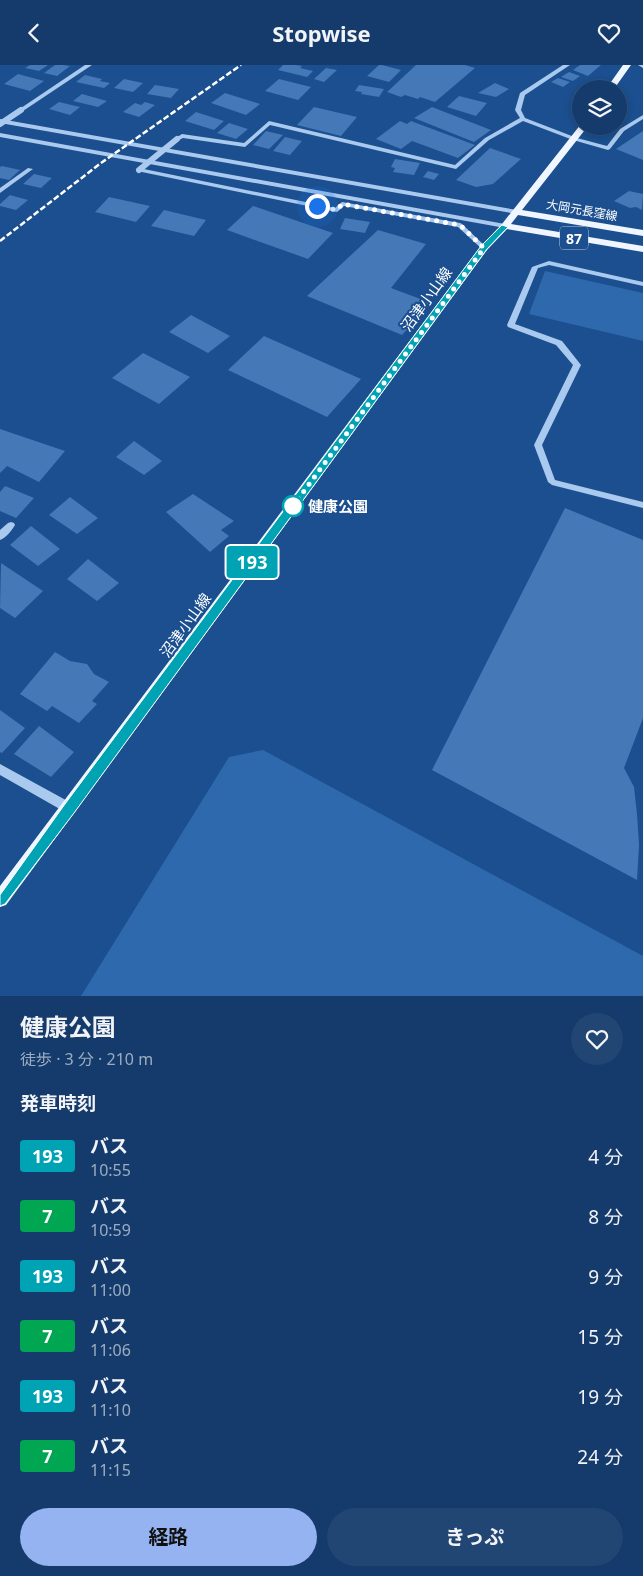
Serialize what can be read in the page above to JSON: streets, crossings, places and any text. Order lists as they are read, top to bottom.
{
  "streets": {
    "main road": ["大岡元長窪線", "87", "沼津小山線"]
  },
  "crossings": [
    ["大岡元長窪線", "沼津小山線"]
  ],
  "places": ["健康公園"],
  "lines": ["bus line 193"],
  "page": {
    "header": "Stopwise",
    "on_map": "193",
    "heading": [
      ["健康公園", "徒歩 · 3 分 · 210 m"],
      "発車時刻"
    ],
    "list": [
      {
        "mark": "193",
        "name": "バス",
        "note": "10:55",
        "value": "4 分"
      },
      {
        "mark": "7",
        "name": "バス",
        "note": "10:59",
        "value": "8 分"
      },
      {
        "mark": "193",
        "name": "バス",
        "note": "11:00",
        "value": "9 分"
      },
      {
        "mark": "7",
        "name": "バス",
        "note": "11:06",
        "value": "15 分"
      },
      {
        "mark": "193",
        "name": "バス",
        "note": "11:10",
        "value": "19 分"
      },
      {
        "mark": "7",
        "name": "バス",
        "note": "11:15",
        "value": "24 分"
      }
    ],
    "buttons": ["経路", "きっぷ"]
  }
}
